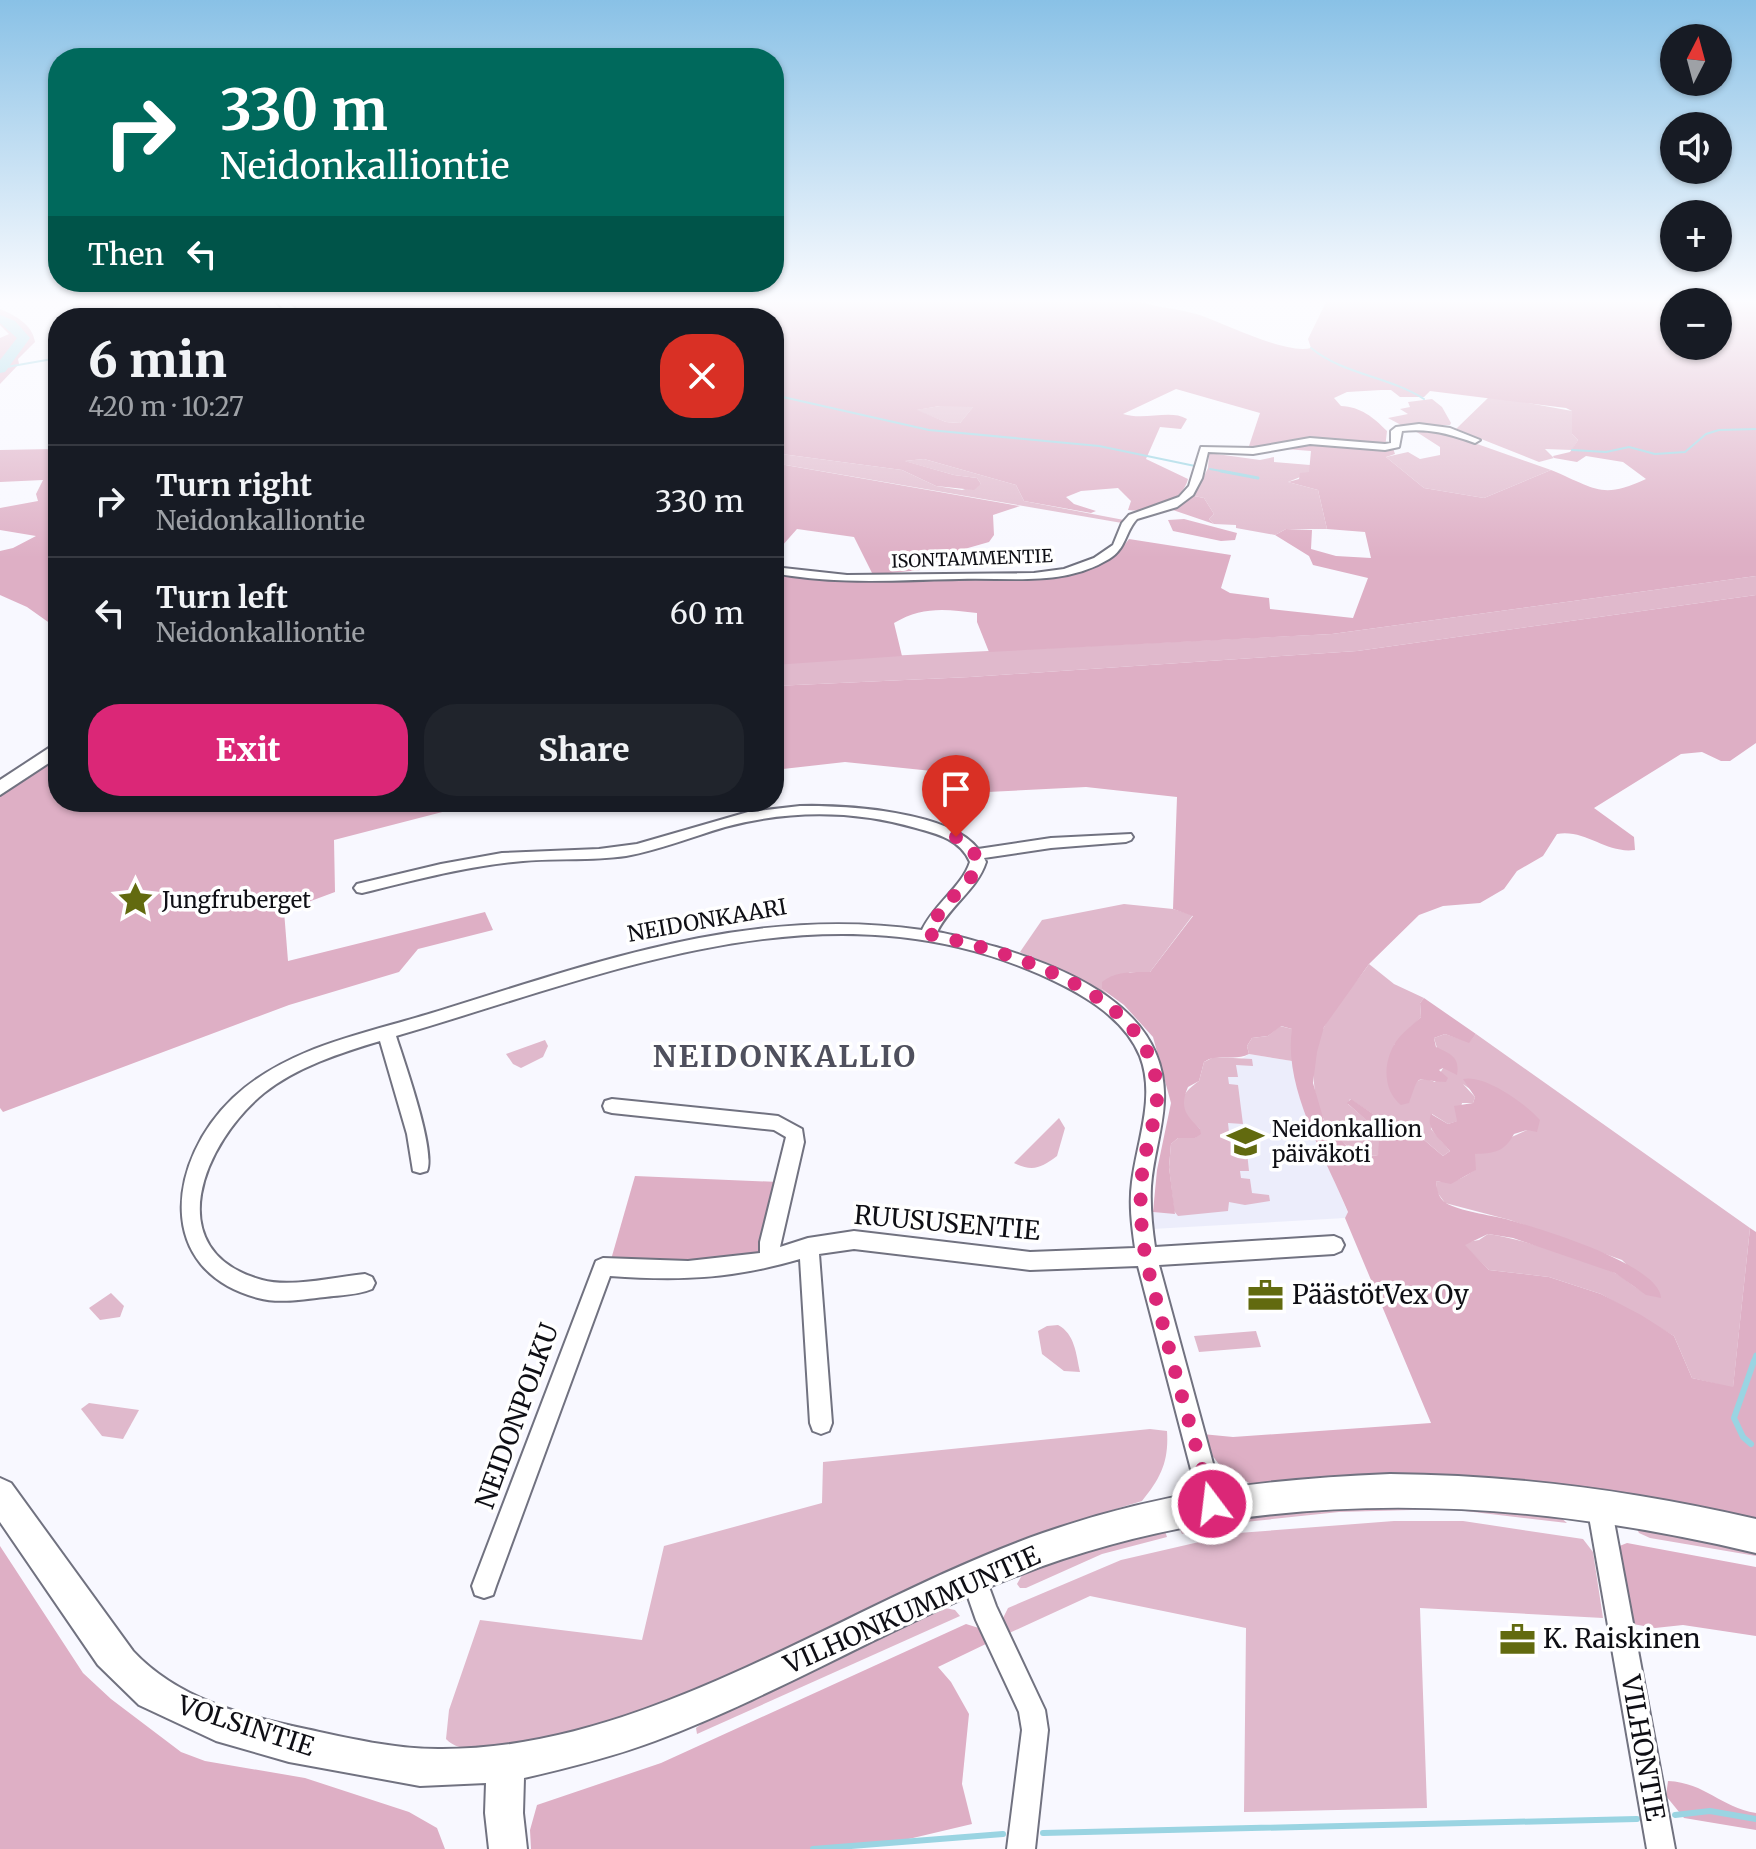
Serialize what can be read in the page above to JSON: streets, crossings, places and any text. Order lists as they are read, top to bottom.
{
  "streets": {
    "street": [
      "ISONTAMMENTIE",
      "NEIDONKAARI",
      "RUUSUSENTIE",
      "NEIDONPOLKU",
      "VILHONKUMMUNTIE",
      "VOLSINTIE",
      "VILHONTIE"
    ]
  },
  "crossings": [
    ["NEIDONKAARI", "RUUSUSENTIE"],
    ["NEIDONKAARI", "VILHONKUMMUNTIE"],
    ["RUUSUSENTIE", "NEIDONPOLKU"],
    ["VILHONKUMMUNTIE", "VOLSINTIE"],
    ["VILHONKUMMUNTIE", "VILHONTIE"]
  ],
  "districts": ["NEIDONKALLIO"],
  "places": {
    "place": ["Jungfruberget"],
    "school or university": ["Neidonkallion päiväkoti"],
    "office": ["PäästötVex Oy", "K. Raiskinen"]
  },
  "north": "top",
  "page": {
    "map_buttons": ["+", "−"],
    "turn": ["330 m", "Neidonkalliontie"],
    "then": "Then",
    "heading": ["6 min", "420 m · 10:27"],
    "list": [
      {
        "name": "Turn right",
        "note": "Neidonkalliontie",
        "value": "330 m"
      },
      {
        "name": "Turn left",
        "note": "Neidonkalliontie",
        "value": "60 m"
      }
    ],
    "buttons": ["Exit", "Share"]
  }
}
